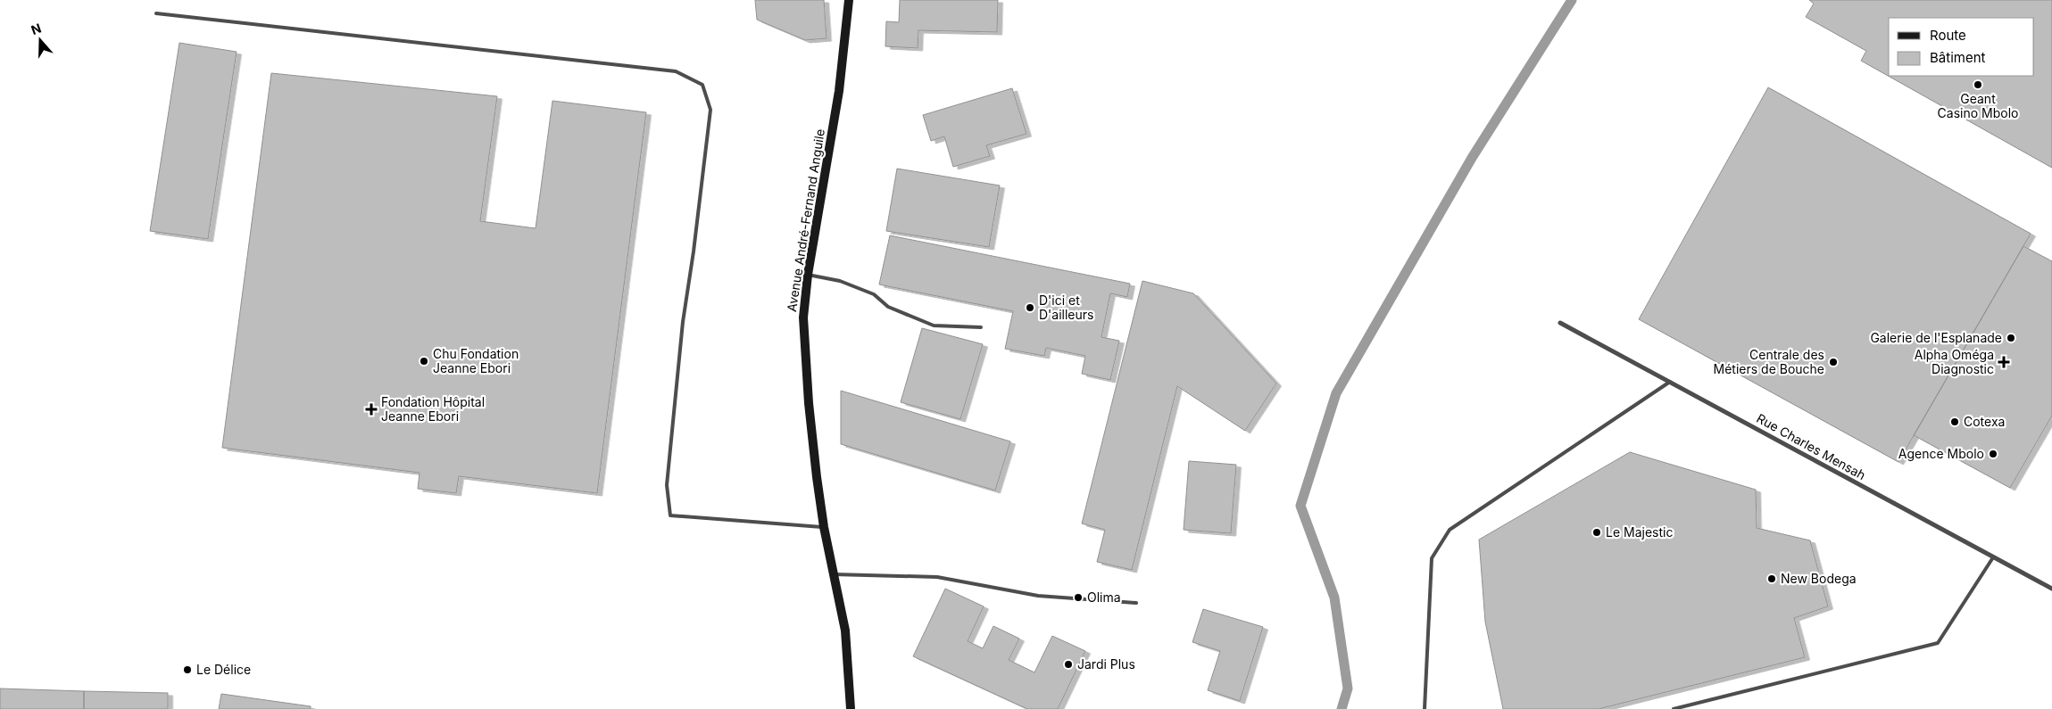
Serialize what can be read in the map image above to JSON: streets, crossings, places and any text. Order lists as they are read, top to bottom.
{
  "streets": {
    "main road": ["Avenue André-Fernand Anguile"],
    "street": ["Rue Charles Mensah"]
  },
  "places": {
    "other": [
      "Geant Casino Mbolo",
      "D'ici et D'ailleurs",
      "Galerie de l'Esplanade",
      "Chu Fondation Jeanne Ebori",
      "Centrale des Métiers de Bouche",
      "Cotexa",
      "Agence Mbolo",
      "Le Majestic",
      "New Bodega",
      "Olima",
      "Jardi Plus",
      "Le Délice"
    ],
    "health": ["Alpha Oméga Diagnostic", "Fondation Hôpital Jeanne Ebori"]
  },
  "legend": ["Route", "Bâtiment"],
  "north": "top"
}
